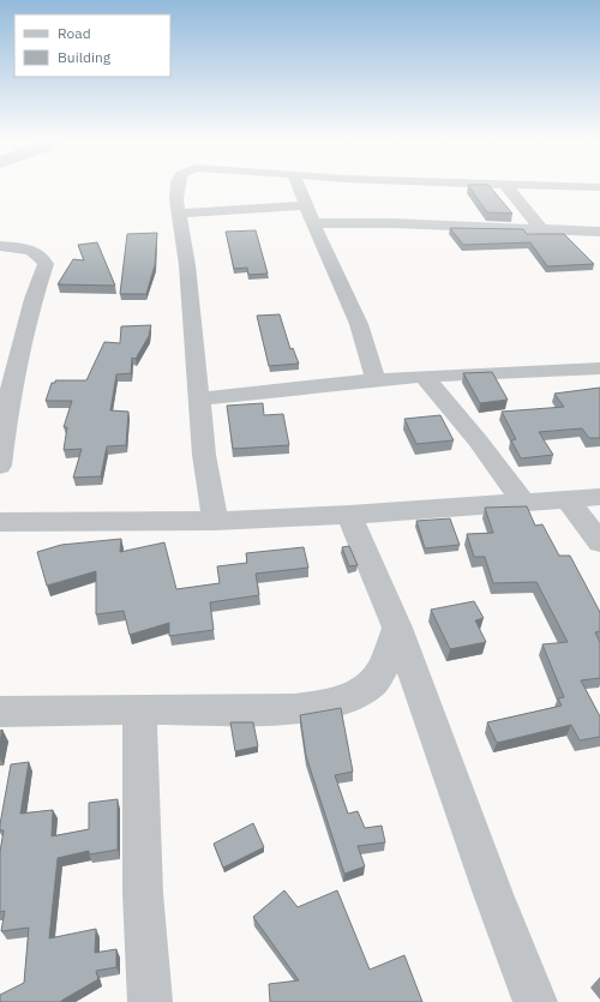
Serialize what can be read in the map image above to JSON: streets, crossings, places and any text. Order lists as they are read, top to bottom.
{
  "legend": ["Road", "Building"]
}
